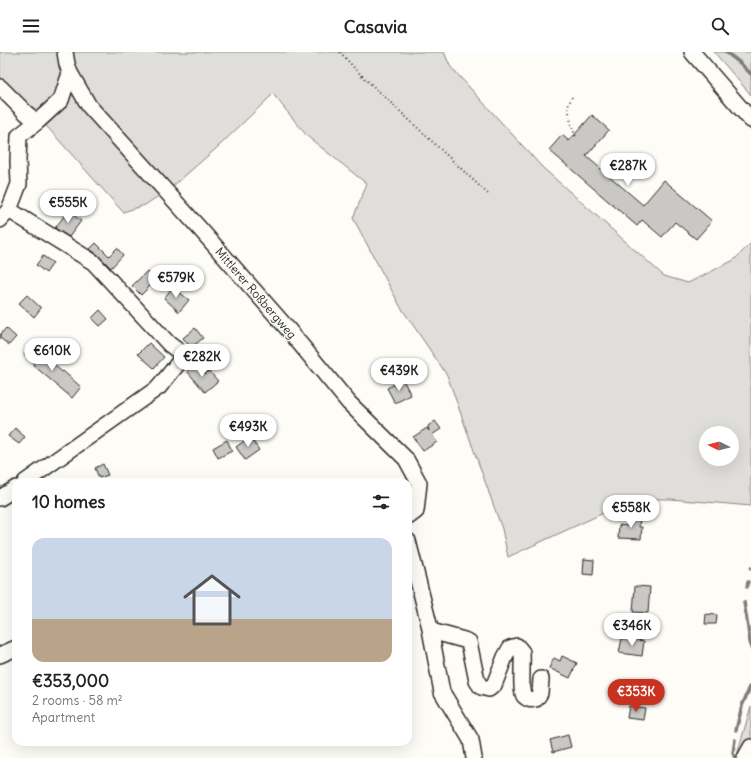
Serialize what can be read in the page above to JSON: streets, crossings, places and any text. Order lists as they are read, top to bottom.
{
  "streets": {
    "street": ["Mittlerer Roßbergweg"]
  },
  "north": "left",
  "page": {
    "header": "Casavia",
    "price": [
      "€287K",
      "€555K",
      "€579K",
      "€610K",
      "€282K",
      "€439K",
      "€493K",
      "€558K",
      "€346K",
      "€353K"
    ],
    "heading": "10 homes",
    "list": [
      {
        "name": "€353,000",
        "note": "2 rooms · 58 m² · Apartment"
      }
    ]
  }
}
